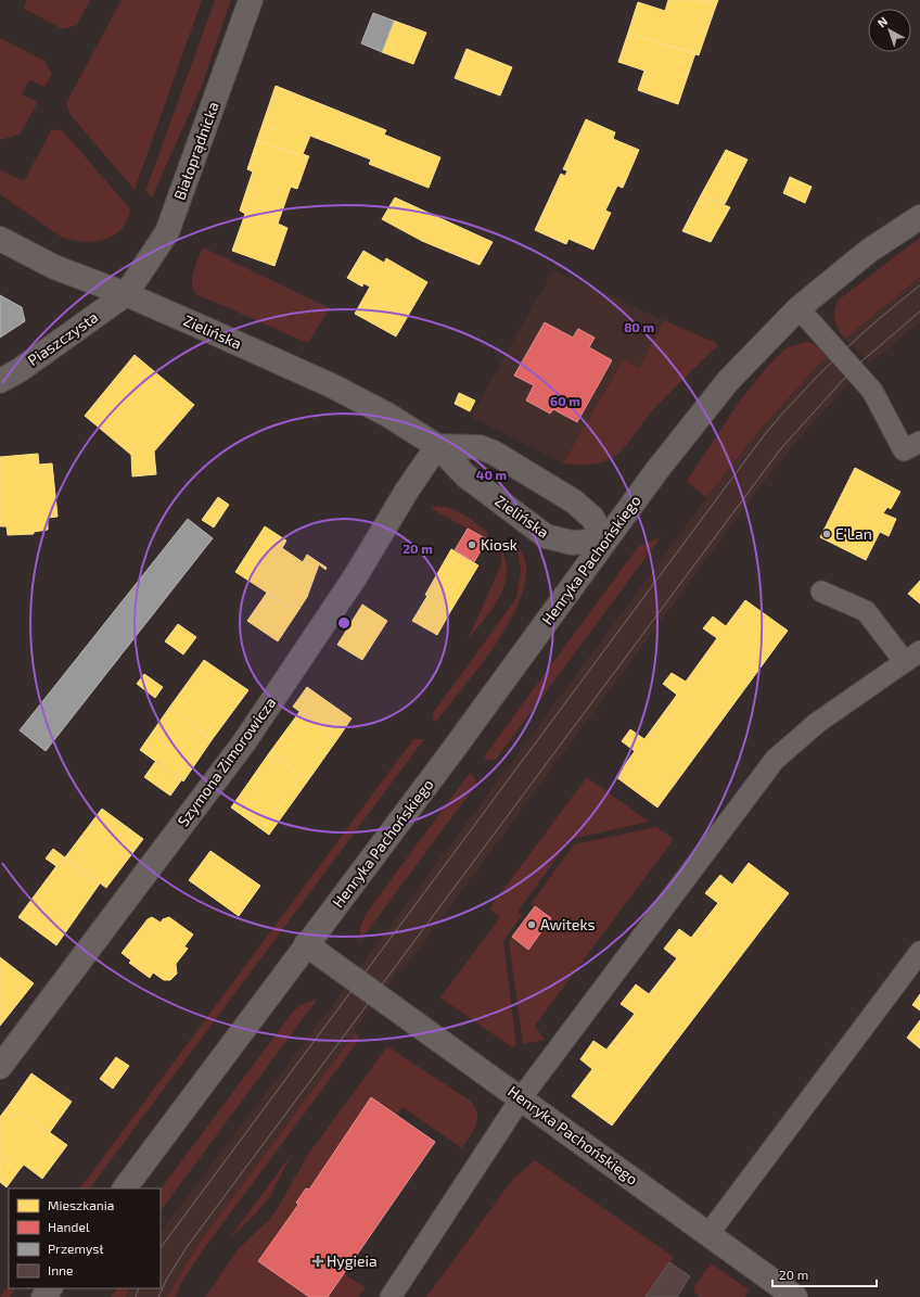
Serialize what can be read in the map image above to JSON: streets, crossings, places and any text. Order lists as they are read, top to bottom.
{
  "streets": {
    "street": [
      "Białoprądnicka",
      "Zielińska",
      "Piaszczysta",
      "Henryka Pachońskiego",
      "Szymona Zimorowicza"
    ]
  },
  "crossings": [
    ["Białoprądnicka", "Zielińska"],
    ["Białoprądnicka", "Piaszczysta"],
    ["Zielińska", "Piaszczysta"],
    ["Zielińska", "Henryka Pachońskiego"],
    ["Zielińska", "Szymona Zimorowicza"]
  ],
  "places": {
    "other": ["E'Lan", "Kiosk", "Awiteks"],
    "health": ["Hygieia"]
  },
  "legend": [
    "Mieszkania",
    "Handel",
    "Przemysł",
    "Inne"
  ],
  "scale_bar": "20 m",
  "north": "top left",
  "rings": [
    "80 m",
    "60 m",
    "40 m",
    "20 m"
  ]
}
